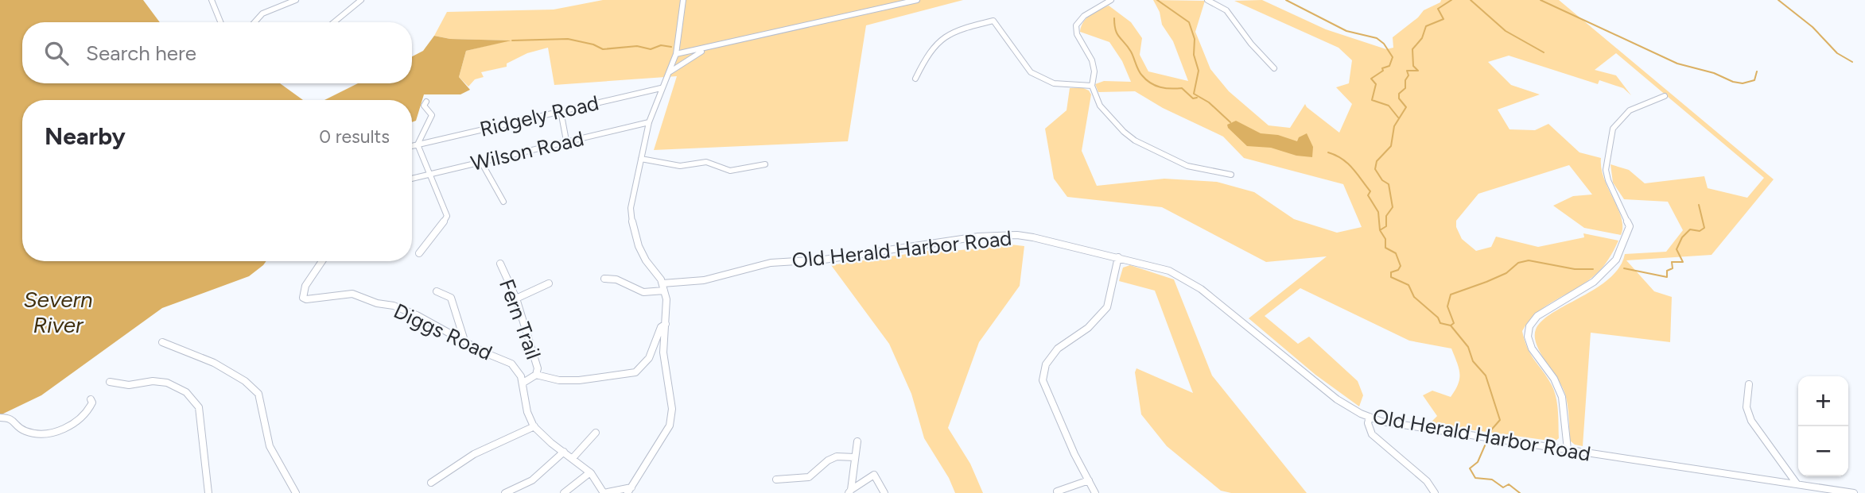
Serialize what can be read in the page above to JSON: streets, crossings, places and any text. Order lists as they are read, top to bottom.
{
  "streets": {
    "street": [
      "Ridgely Road",
      "Wilson Road",
      "Old Herald Harbor Road",
      "Fern Trail",
      "Diggs Road"
    ]
  },
  "water": ["Severn River"],
  "page": {
    "search": "Search here",
    "heading": ["Nearby", "0 results"],
    "map_buttons": ["+", "−"]
  }
}
